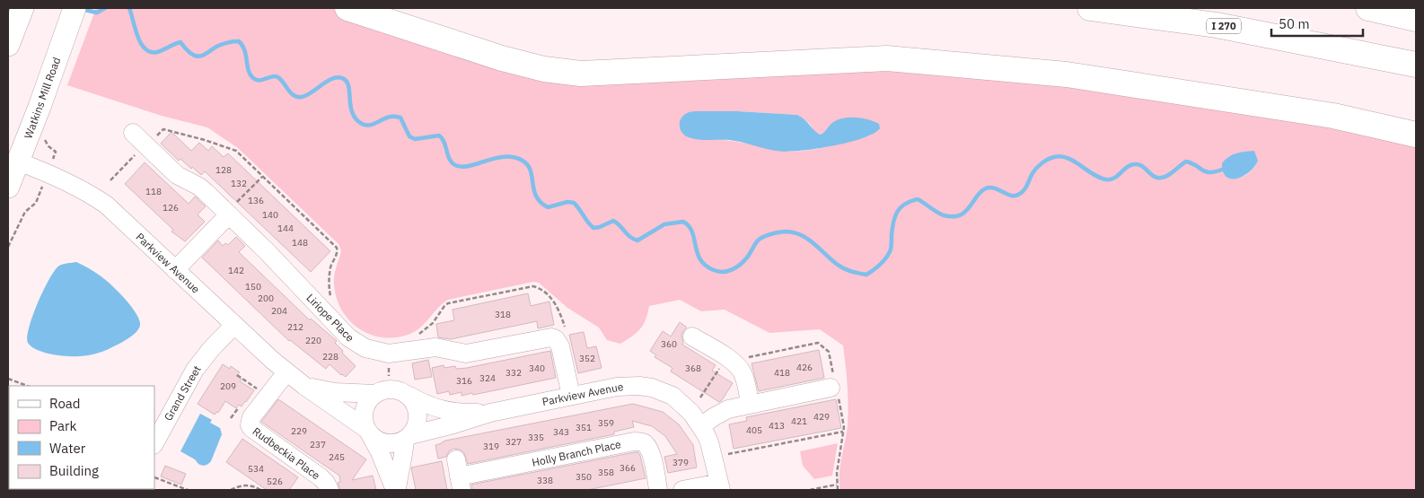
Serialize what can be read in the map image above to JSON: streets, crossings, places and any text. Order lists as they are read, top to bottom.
{
  "streets": {
    "highway": ["I 270"],
    "main road": ["Watkins Mill Road"],
    "street": [
      "Parkview Avenue",
      "Liriope Place",
      "Grand Street",
      "Rudbeckia Place",
      "Holly Branch Place"
    ]
  },
  "crossings": [
    ["Watkins Mill Road", "Parkview Avenue"],
    ["Parkview Avenue", "Liriope Place"],
    ["Parkview Avenue", "Grand Street"],
    ["Parkview Avenue", "Rudbeckia Place"]
  ],
  "house_numbers": [
    "128",
    "132",
    "118",
    "136",
    "126",
    "140",
    "144",
    "148",
    "142",
    "150",
    "200",
    "204",
    "318",
    "212",
    "220",
    "360",
    "228",
    "352",
    "426",
    "340",
    "368",
    "332",
    "418",
    "324",
    "316",
    "209",
    "429",
    "421",
    "359",
    "413",
    "351",
    "405",
    "229",
    "343",
    "335",
    "327",
    "237",
    "319",
    "245",
    "379",
    "366",
    "534",
    "358",
    "350",
    "338",
    "526"
  ],
  "legend": [
    "Road",
    "Park",
    "Water",
    "Building"
  ],
  "scale_bar": "50 m"
}
